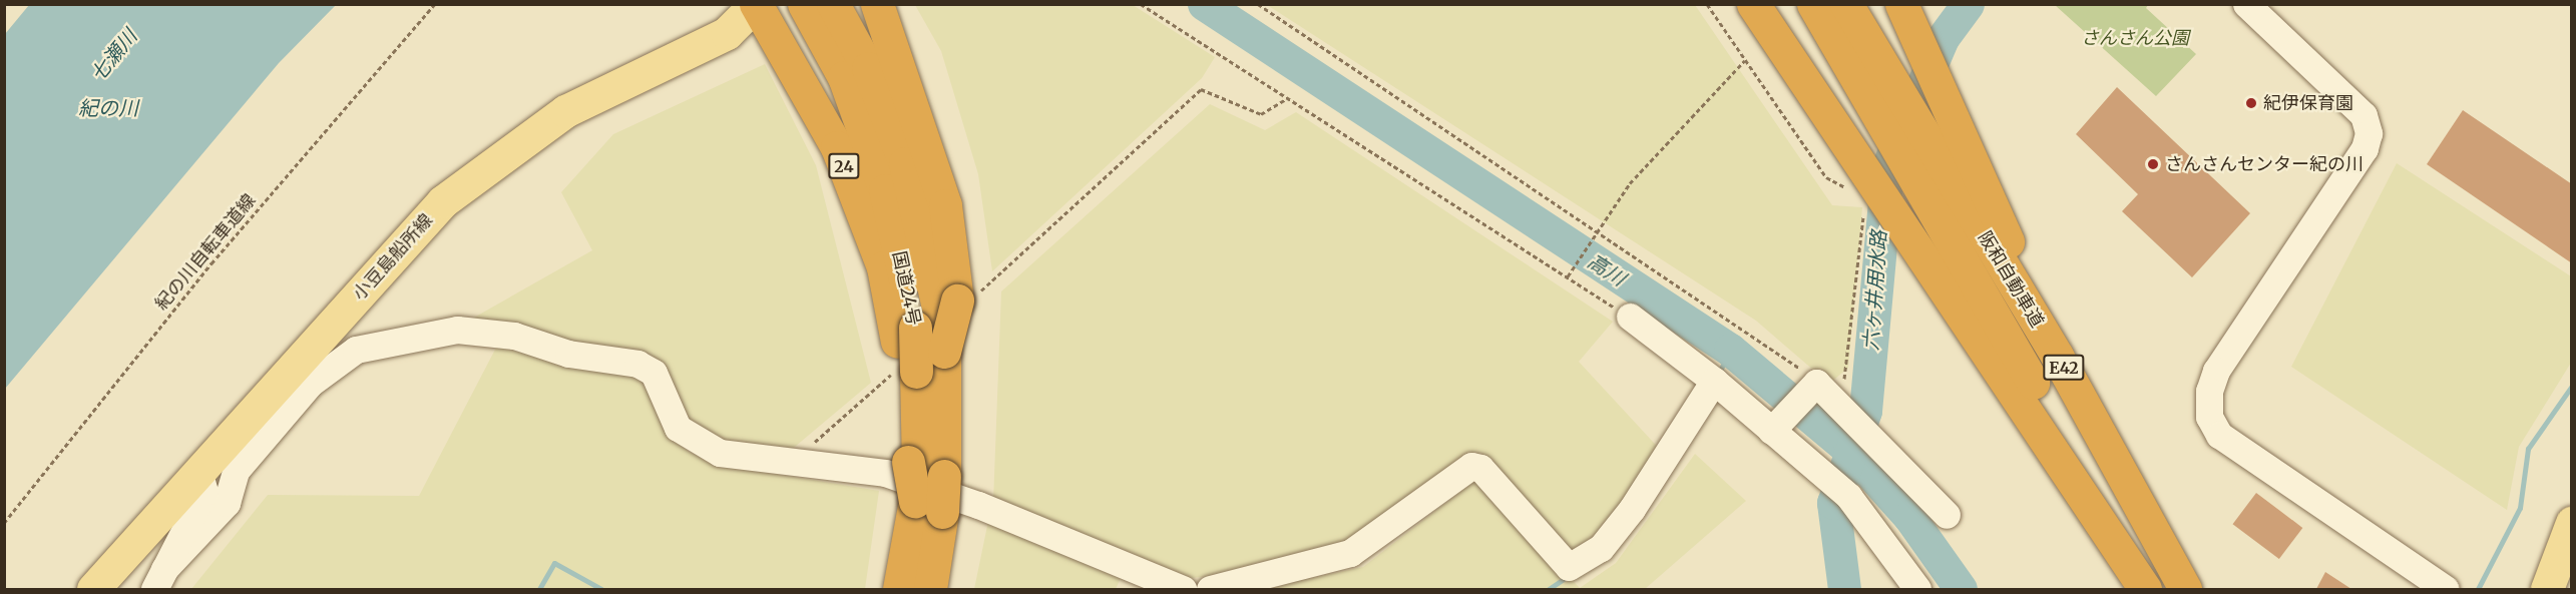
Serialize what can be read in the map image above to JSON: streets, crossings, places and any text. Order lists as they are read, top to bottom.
{
  "streets": {
    "highway": [
      "24",
      "阪和自動車道",
      "国道24号",
      "E42"
    ],
    "main road": ["小豆島船所線"],
    "path": ["紀の川自転車道線"]
  },
  "crossings": [
    ["24", "小豆島船所線"],
    ["24", "国道24号"]
  ],
  "water": [
    "七瀬川",
    "紀の川",
    "高川",
    "六ヶ井用水路"
  ],
  "parks": ["さんさん公園"],
  "places": ["紀伊保育園", "さんさんセンター紀の川"]
}
